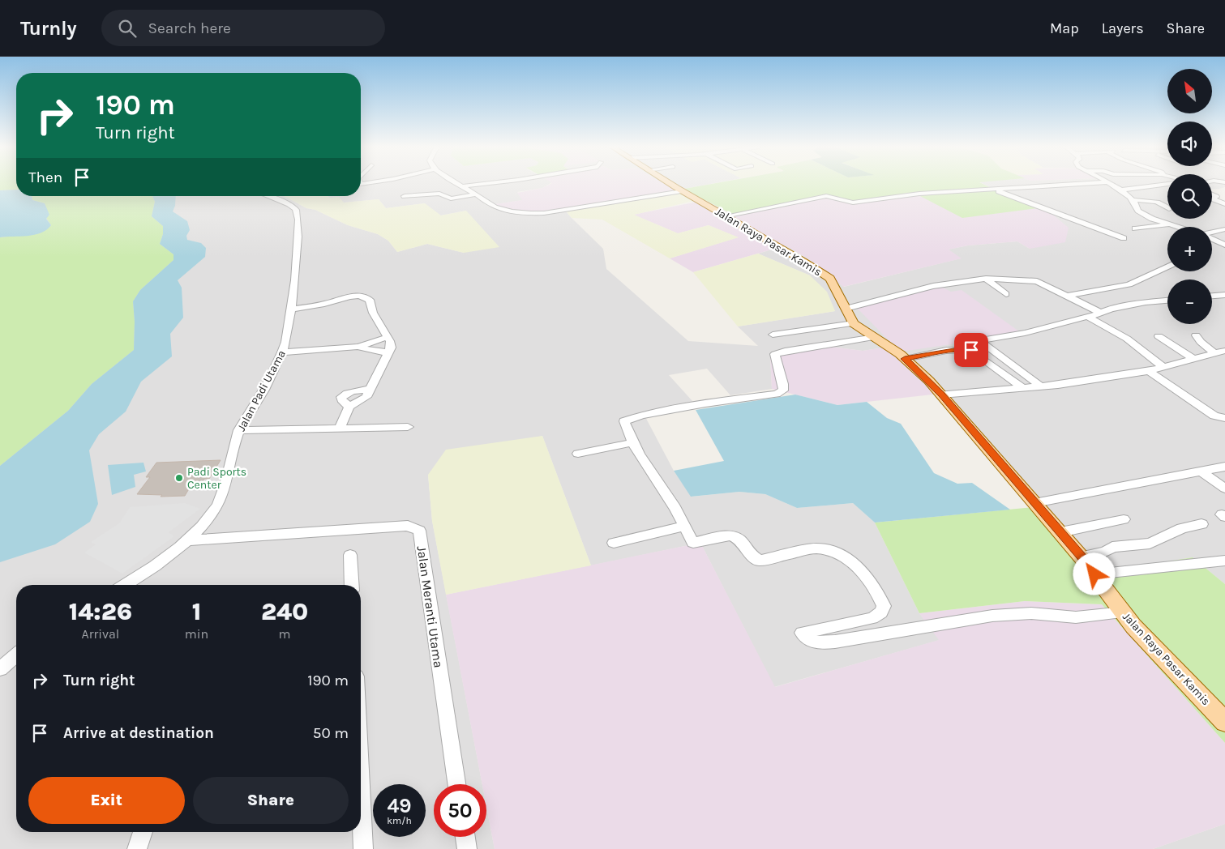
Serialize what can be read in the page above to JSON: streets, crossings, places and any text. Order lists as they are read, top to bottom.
{
  "streets": {
    "main road": ["Jalan Raya Pasar Kamis"],
    "street": ["Jalan Padi Utama", "Jalan Meranti Utama"]
  },
  "crossings": [
    ["Jalan Padi Utama", "Jalan Meranti Utama"]
  ],
  "places": ["Padi Sports Center"],
  "north": "top left",
  "page": {
    "header": "Turnly",
    "search": "Search here",
    "nav": ["Map", "Layers", "Share"],
    "map_buttons": ["+", "−"],
    "turn": ["190 m", "Turn right"],
    "then": "Then",
    "eta": [
      "14:26",
      "Arrival",
      "1",
      "min",
      "240",
      "m"
    ],
    "list": [
      {
        "name": "Turn right",
        "value": "190 m"
      },
      {
        "name": "Arrive at destination",
        "value": "50 m"
      }
    ],
    "buttons": ["Exit", "Share"],
    "speed": "49 km/h",
    "limit": "50"
  }
}
